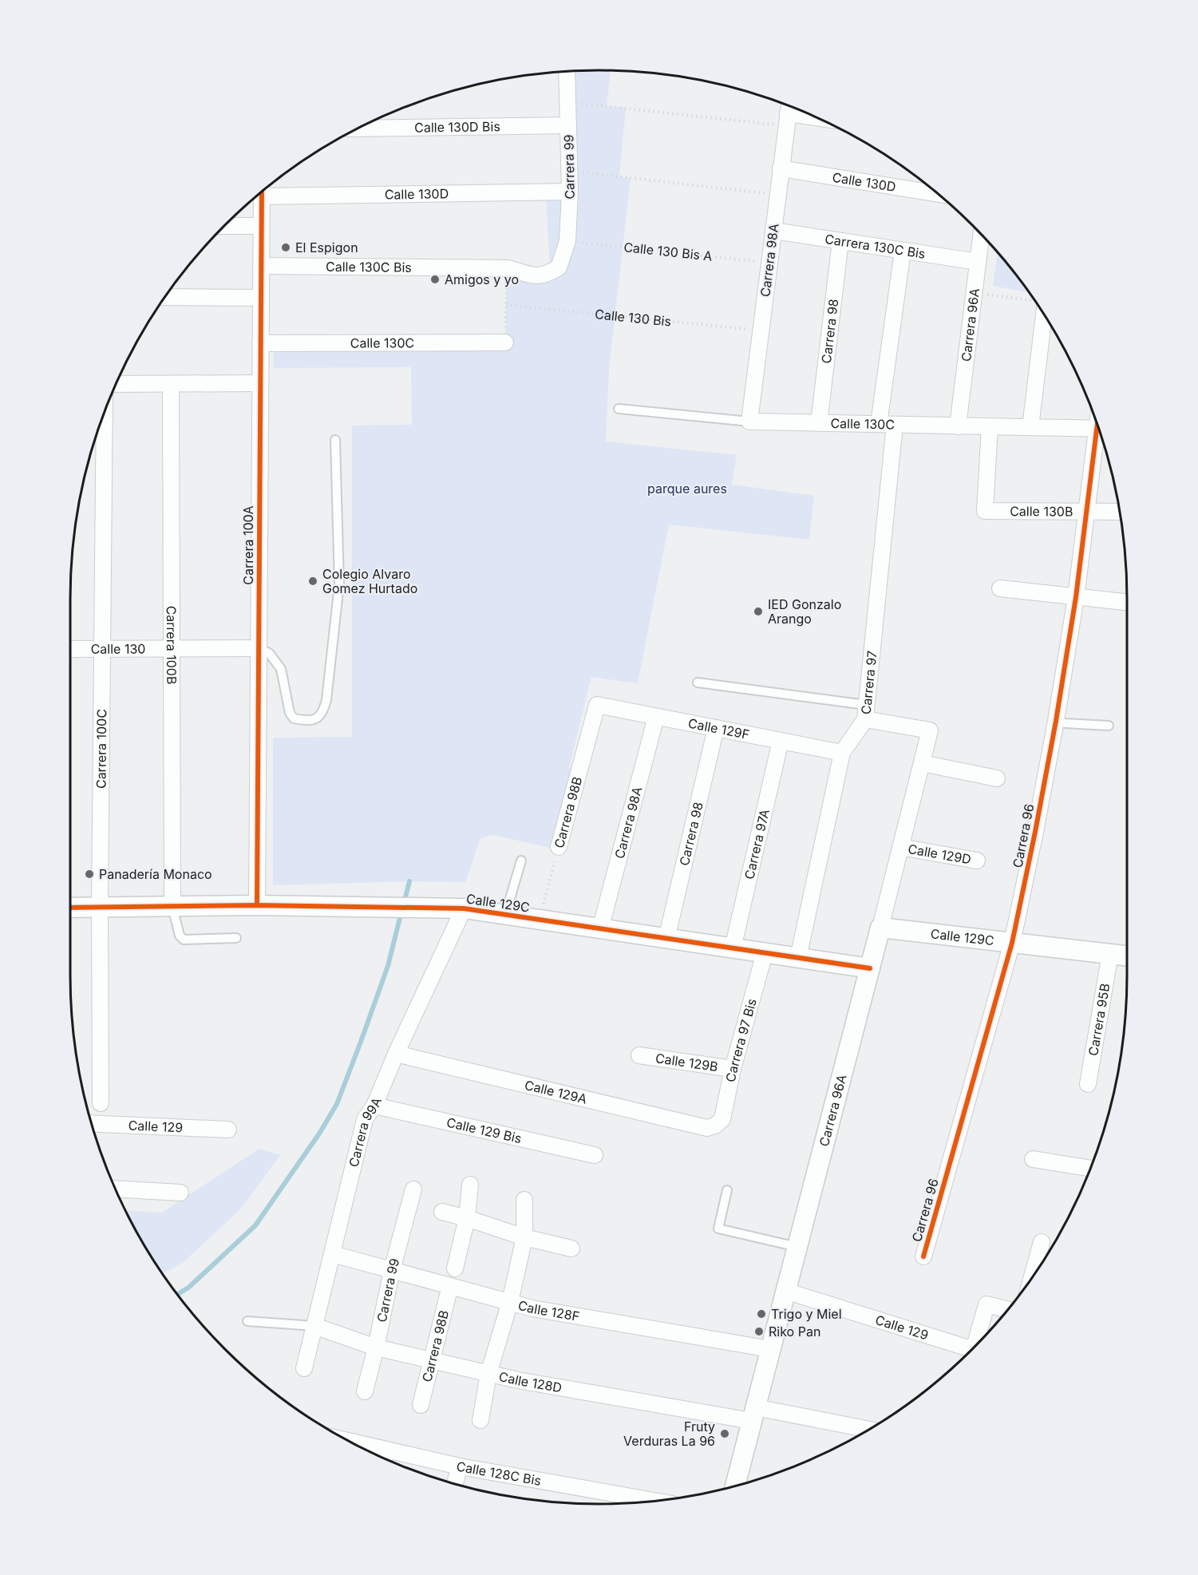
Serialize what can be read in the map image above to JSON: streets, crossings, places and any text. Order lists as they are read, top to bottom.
{
  "streets": {
    "street": [
      "Calle 130D Bis",
      "Carrera 99",
      "Calle 130D",
      "Carrera 130C Bis",
      "Carrera 98A",
      "Calle 130C Bis",
      "Carrera 96A",
      "Carrera 98",
      "Calle 130C",
      "Calle 130B",
      "Carrera 100A",
      "Carrera 100B",
      "Calle 130",
      "Carrera 97",
      "Calle 129F",
      "Carrera 100C",
      "Carrera 98B",
      "Carrera 96",
      "Carrera 97A",
      "Calle 129D",
      "Calle 129C",
      "Carrera 95B",
      "Carrera 97 Bis",
      "Calle 129B",
      "Calle 129A",
      "Calle 129",
      "Calle 129 Bis",
      "Carrera 99A",
      "Calle 128F",
      "Calle 128D",
      "Calle 128C Bis"
    ],
    "path": ["Calle 130 Bis A", "Calle 130 Bis"]
  },
  "crossings": [
    ["Calle 130D Bis", "Carrera 99"],
    ["Carrera 99", "Calle 130D"],
    ["Carrera 99", "Calle 130 Bis A"],
    ["Carrera 99", "Calle 130C Bis"],
    ["Carrera 99", "Calle 128F"],
    ["Carrera 99", "Calle 128D"],
    ["Calle 130D", "Carrera 98A"],
    ["Carrera 130C Bis", "Carrera 98A"],
    ["Carrera 130C Bis", "Carrera 96A"],
    ["Carrera 130C Bis", "Carrera 98"],
    ["Calle 130 Bis A", "Carrera 98A"],
    ["Carrera 98A", "Calle 130 Bis"],
    ["Carrera 98A", "Calle 130C"],
    ["Carrera 98A", "Calle 129F"],
    ["Carrera 98A", "Calle 129C"],
    ["Calle 130C Bis", "Carrera 100A"],
    ["Carrera 96A", "Calle 130C"],
    ["Carrera 96A", "Carrera 97"],
    ["Carrera 96A", "Calle 129D"],
    ["Carrera 96A", "Calle 129C"],
    ["Carrera 96A", "Calle 129"],
    ["Carrera 96A", "Calle 128F"],
    ["Carrera 96A", "Calle 128D"],
    ["Carrera 98", "Calle 130C"],
    ["Carrera 98", "Calle 129F"],
    ["Carrera 98", "Calle 129C"],
    ["Calle 130C", "Calle 130B"],
    ["Calle 130C", "Carrera 100A"],
    ["Calle 130C", "Carrera 97"],
    ["Calle 130B", "Carrera 96"],
    ["Carrera 100A", "Calle 130"],
    ["Carrera 100A", "Calle 129C"],
    ["Carrera 100B", "Calle 130"],
    ["Carrera 100B", "Calle 129C"],
    ["Calle 130", "Carrera 100C"],
    ["Carrera 97", "Calle 129F"],
    ["Carrera 97", "Calle 129C"],
    ["Calle 129F", "Carrera 98B"],
    ["Calle 129F", "Carrera 97A"],
    ["Carrera 100C", "Calle 129C"],
    ["Carrera 98B", "Calle 129C"],
    ["Carrera 98B", "Calle 128F"],
    ["Carrera 98B", "Calle 128D"],
    ["Carrera 96", "Calle 129C"],
    ["Carrera 97A", "Calle 129C"],
    ["Calle 129C", "Carrera 95B"],
    ["Calle 129C", "Carrera 97 Bis"],
    ["Calle 129C", "Carrera 99A"],
    ["Carrera 97 Bis", "Calle 129B"],
    ["Carrera 97 Bis", "Calle 129A"],
    ["Calle 129A", "Carrera 99A"],
    ["Calle 129 Bis", "Carrera 99A"],
    ["Carrera 99A", "Calle 128F"],
    ["Carrera 99A", "Calle 128D"]
  ],
  "parks": ["parque aures"],
  "places": [
    "El Espigon",
    "Amigos y yo",
    "Colegio Alvaro Gomez Hurtado",
    "IED Gonzalo Arango",
    "Panadería Monaco",
    "Trigo y Miel",
    "Riko Pan",
    "Fruty Verduras La 96"
  ]
}
